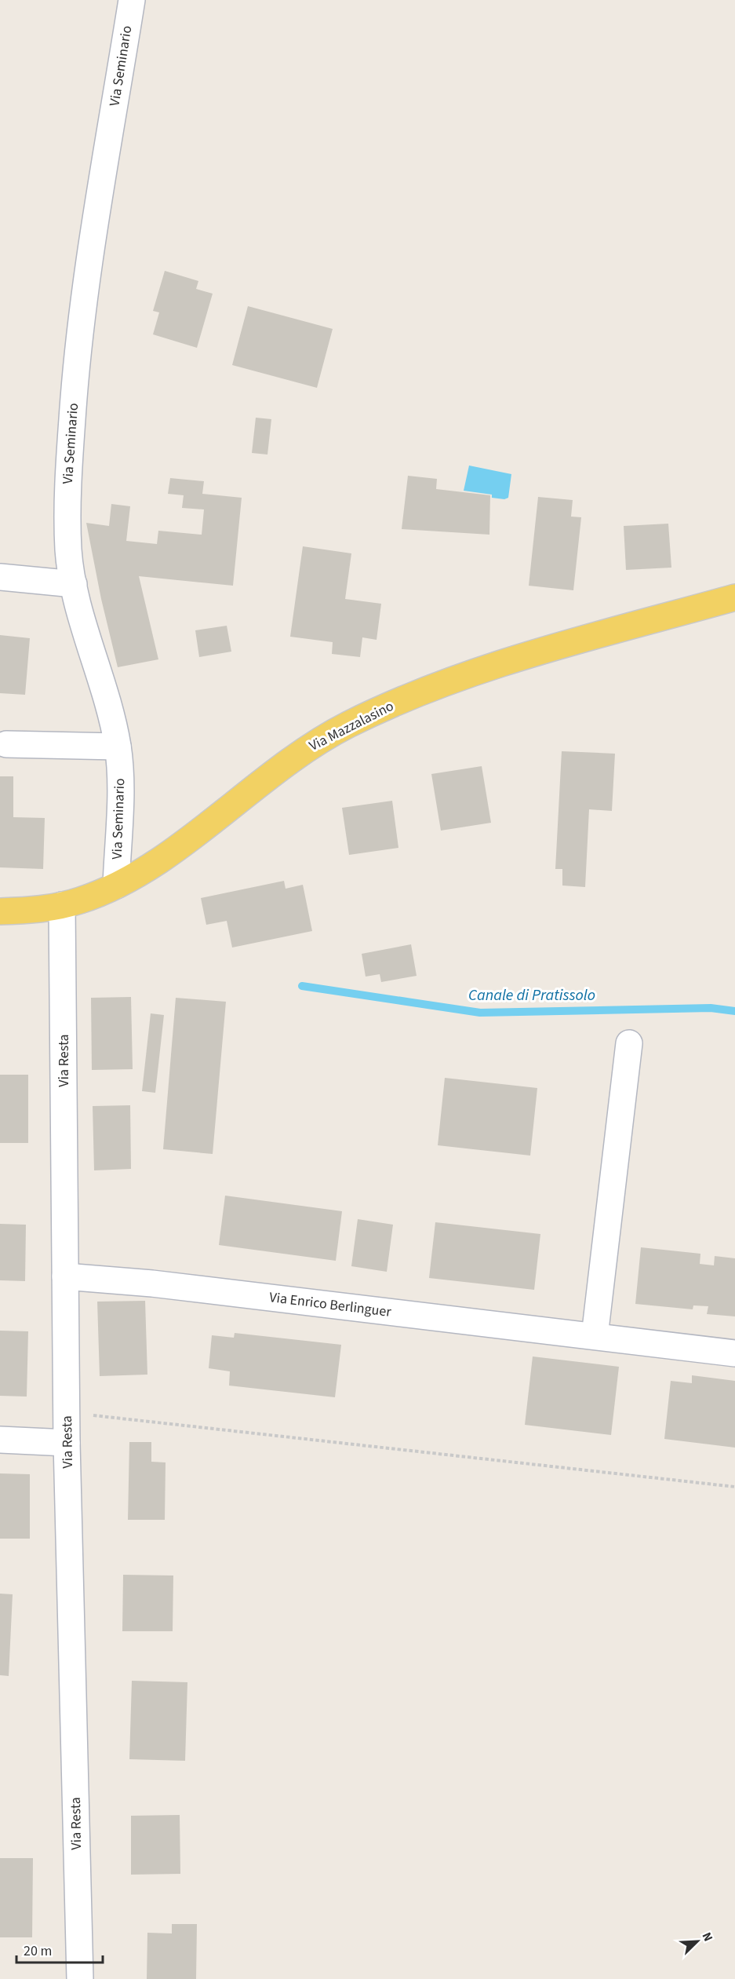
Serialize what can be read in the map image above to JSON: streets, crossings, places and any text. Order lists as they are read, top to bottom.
{
  "streets": {
    "main road": ["Via Mazzalasino"],
    "street": ["Via Seminario", "Via Resta", "Via Enrico Berlinguer"]
  },
  "crossings": [
    ["Via Seminario", "Via Mazzalasino"],
    ["Via Mazzalasino", "Via Resta"],
    ["Via Resta", "Via Enrico Berlinguer"]
  ],
  "water": ["Canale di Pratissolo"],
  "scale_bar": "20 m",
  "north": "top right"
}
